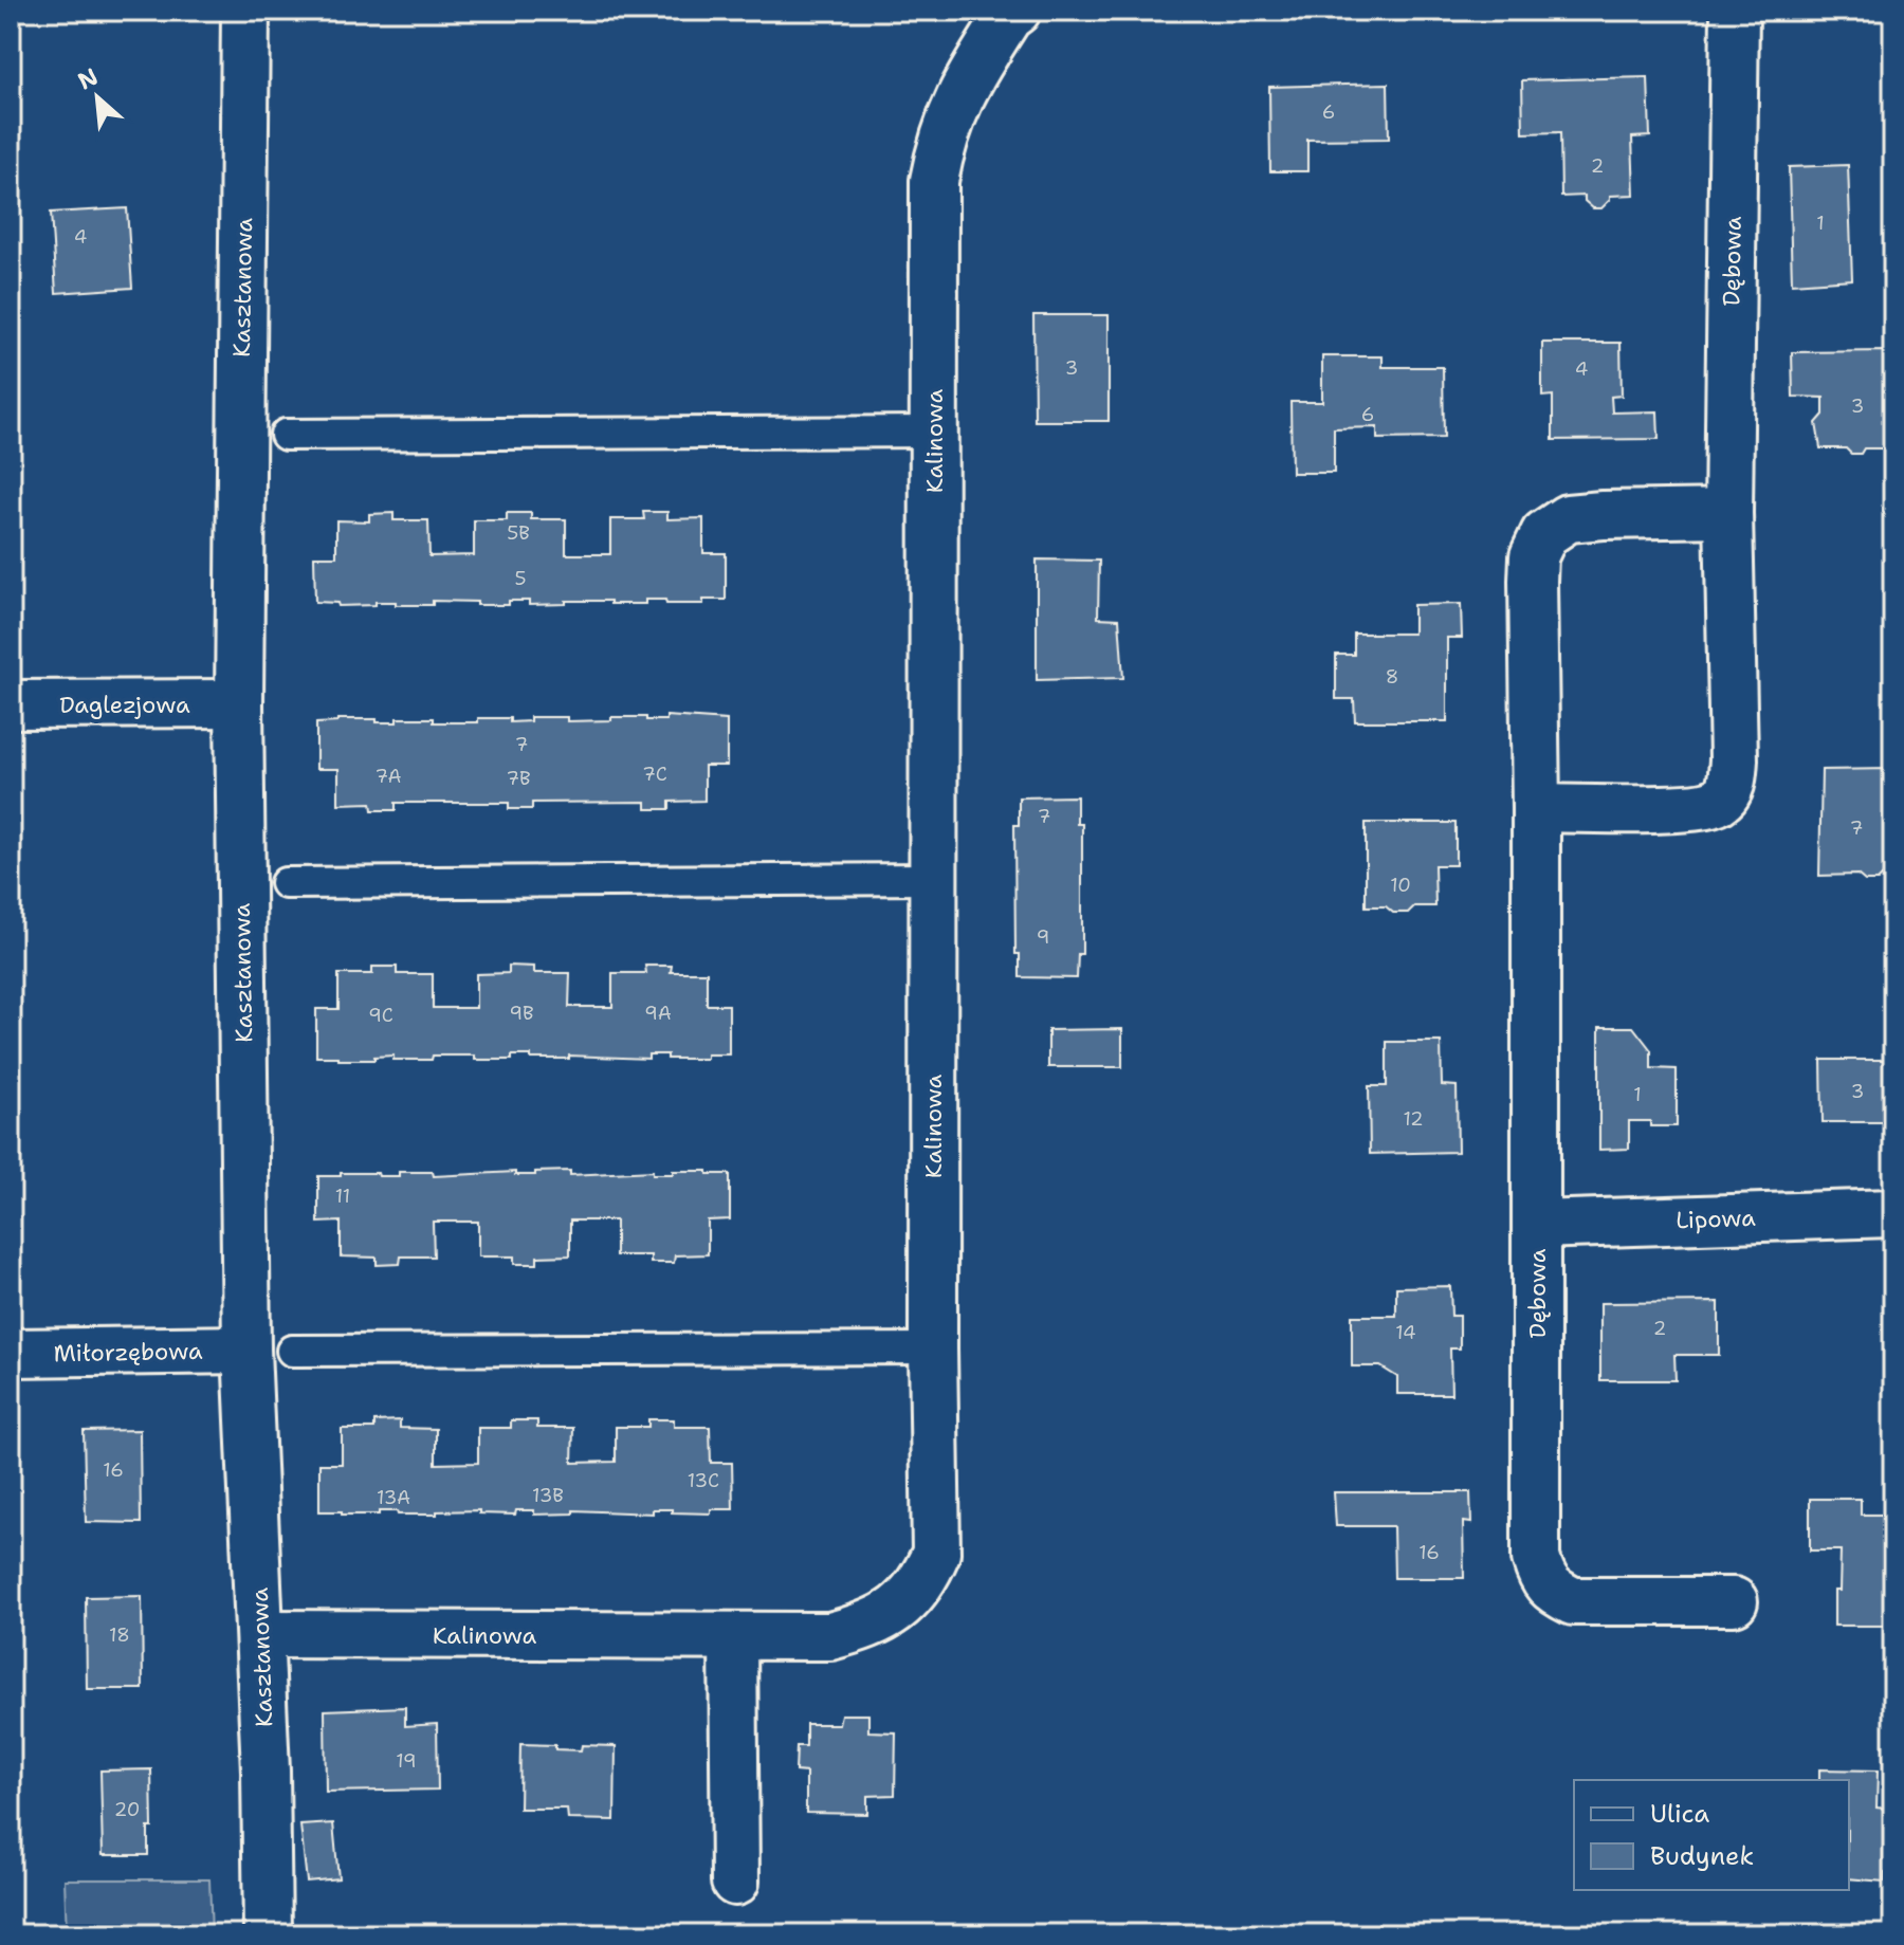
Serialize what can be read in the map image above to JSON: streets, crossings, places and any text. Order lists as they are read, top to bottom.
{
  "streets": {
    "street": [
      "Dębowa",
      "Kasztanowa",
      "Kalinowa",
      "Daglezjowa",
      "Lipowa",
      "Miłorzębowa"
    ]
  },
  "crossings": [
    ["Dębowa", "Lipowa"],
    ["Kasztanowa", "Kalinowa"],
    ["Kasztanowa", "Daglezjowa"],
    ["Kasztanowa", "Miłorzębowa"]
  ],
  "house_numbers": [
    "6",
    "2",
    "1",
    "4",
    "3",
    "4",
    "3",
    "6",
    "5B",
    "5",
    "8",
    "7",
    "7C",
    "7A",
    "7B",
    "7",
    "7",
    "10",
    "9",
    "9B",
    "9A",
    "9C",
    "3",
    "1",
    "12",
    "11",
    "2",
    "14",
    "16",
    "13C",
    "13B",
    "13A",
    "16",
    "18",
    "19",
    "20"
  ],
  "legend": ["Ulica", "Budynek"],
  "north": "top left"
}
